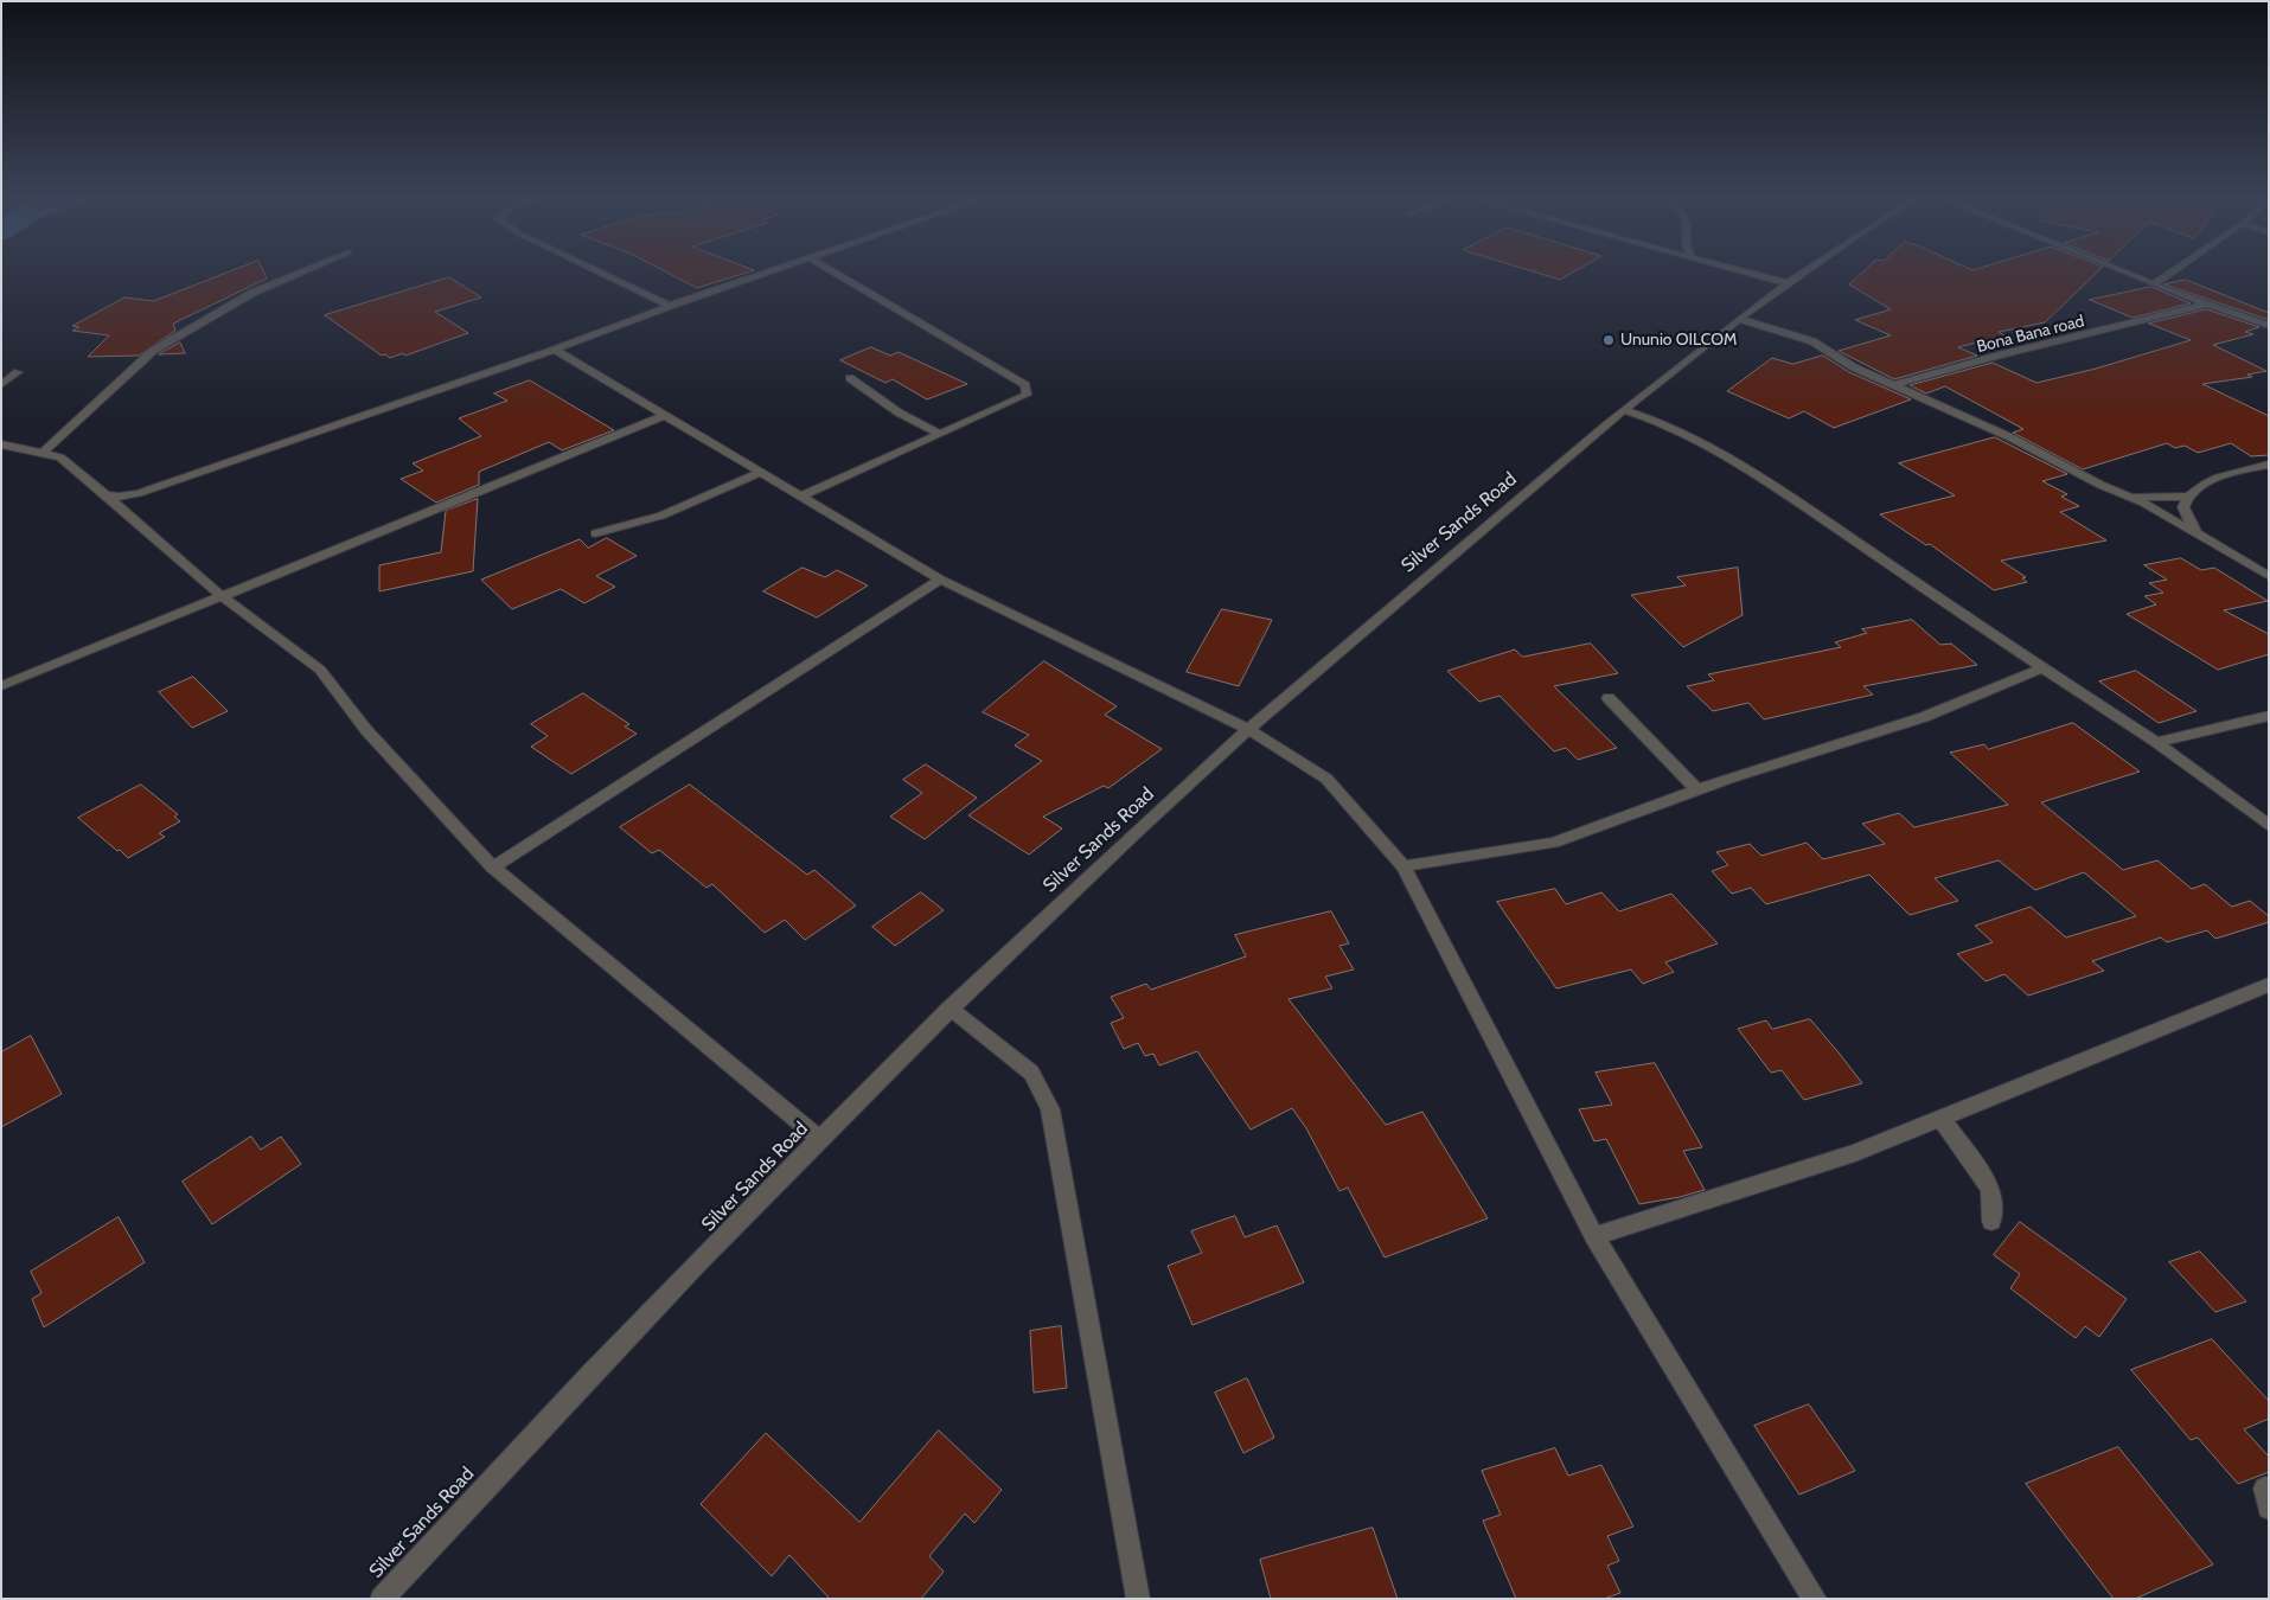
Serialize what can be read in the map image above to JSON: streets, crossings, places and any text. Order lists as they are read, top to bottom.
{
  "streets": {
    "street": ["Bona Bana road", "Silver Sands Road"]
  },
  "places": ["Ununio OILCOM"]
}
